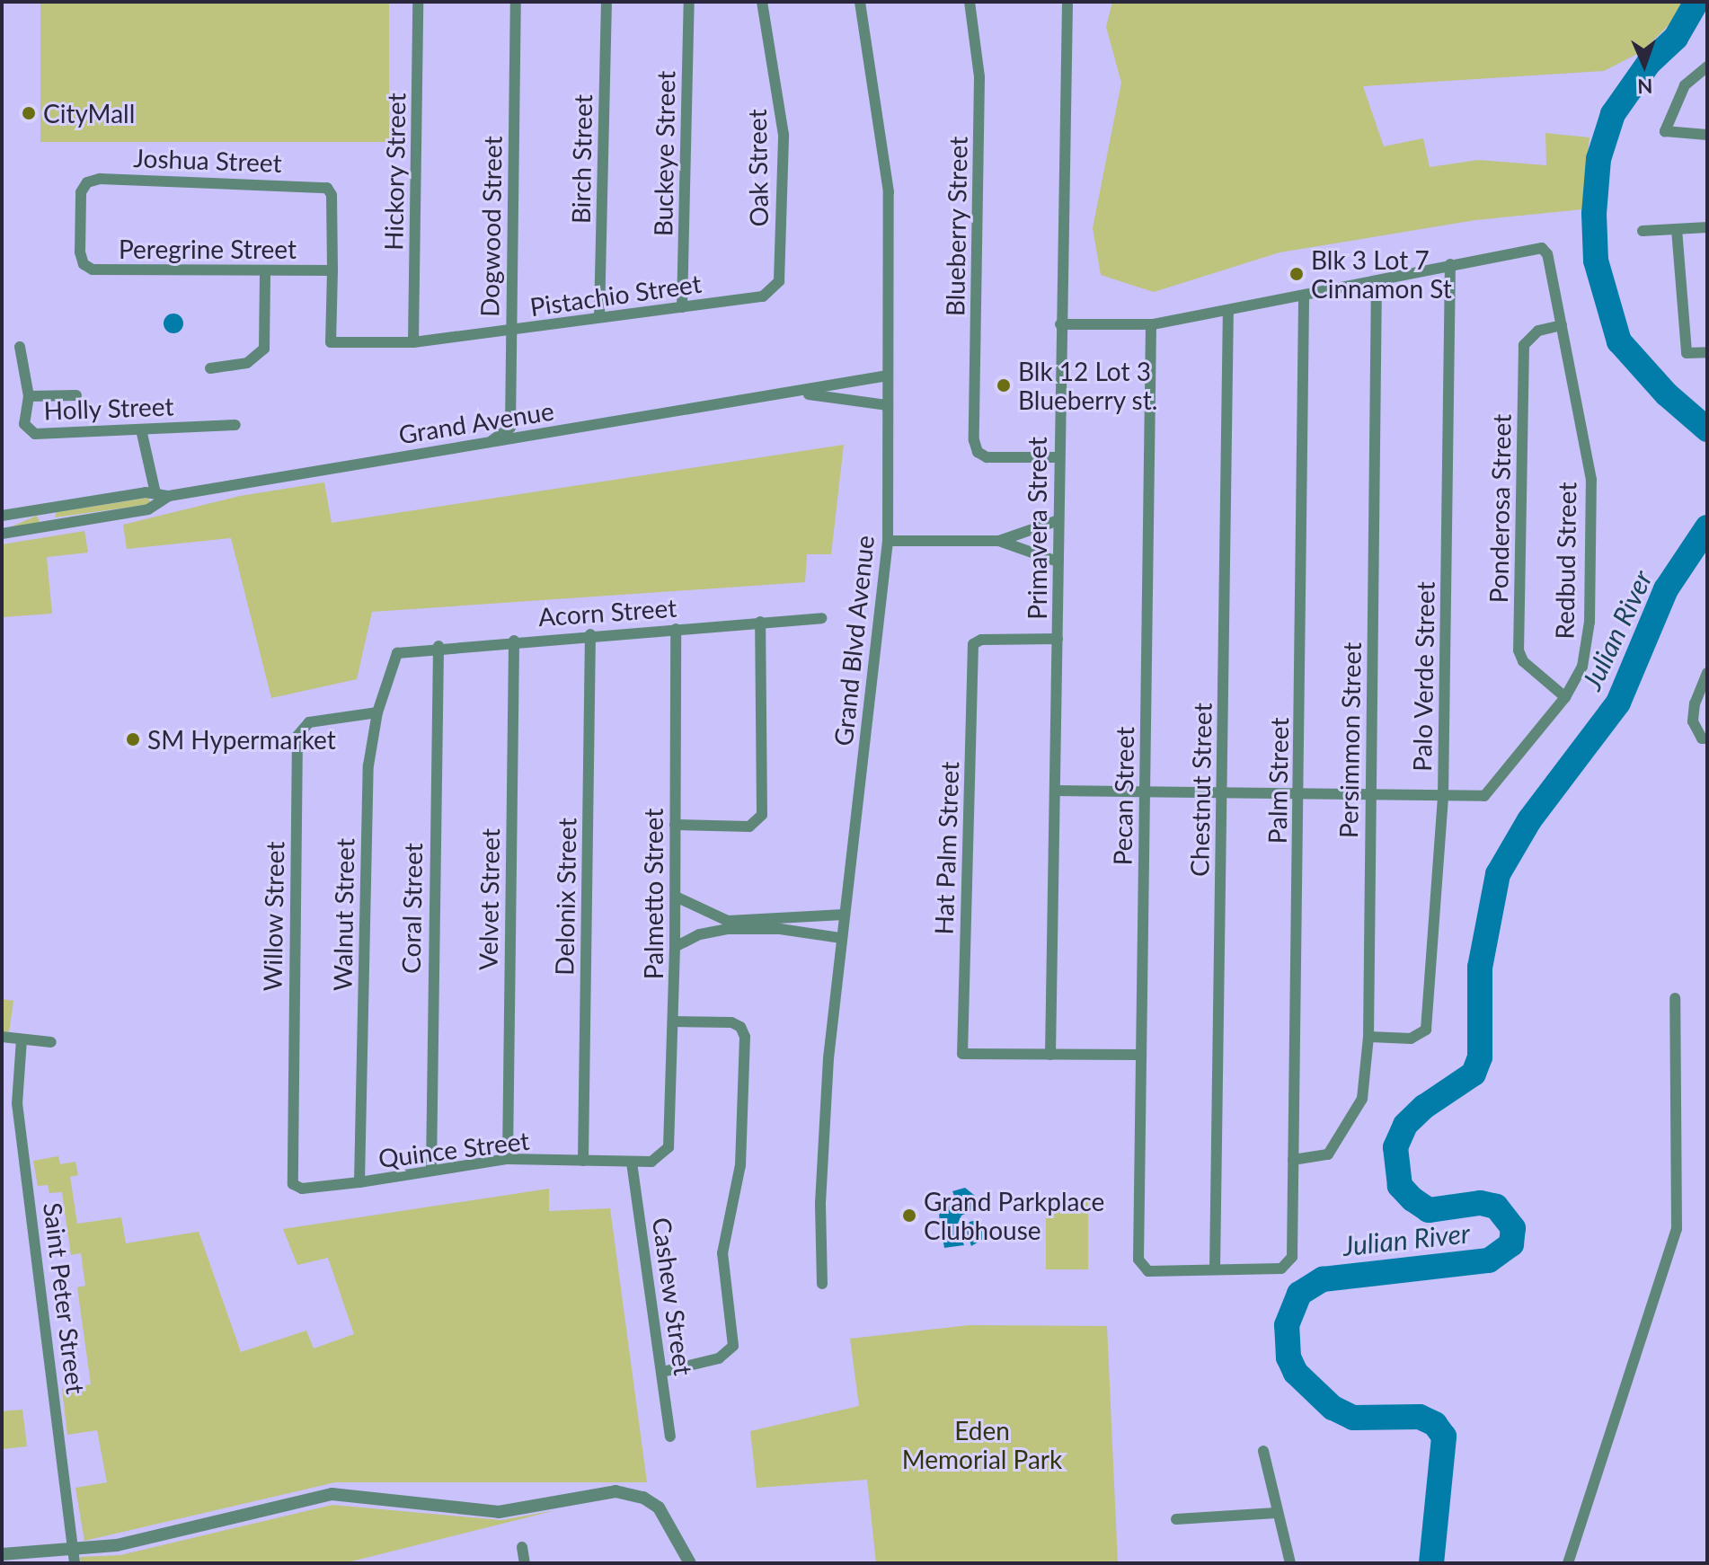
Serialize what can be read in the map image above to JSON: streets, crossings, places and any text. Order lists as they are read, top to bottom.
{
  "streets": {
    "street": [
      "Buckeye Street",
      "Birch Street",
      "Joshua Street",
      "Oak Street",
      "Hickory Street",
      "Dogwood Street",
      "Blueberry Street",
      "Peregrine Street",
      "Pistachio Street",
      "Holly Street",
      "Grand Avenue",
      "Ponderosa Street",
      "Primavera Street",
      "Redbud Street",
      "Acorn Street",
      "Grand Blvd Avenue",
      "Palo Verde Street",
      "Persimmon Street",
      "Palm Street",
      "Chestnut Street",
      "Pecan Street",
      "Hat Palm Street",
      "Palmetto Street",
      "Delonix Street",
      "Velvet Street",
      "Coral Street",
      "Walnut Street",
      "Willow Street",
      "Quince Street",
      "Cashew Street",
      "Saint Peter Street"
    ]
  },
  "crossings": [
    ["Buckeye Street", "Pistachio Street"],
    ["Birch Street", "Pistachio Street"],
    ["Joshua Street", "Peregrine Street"],
    ["Joshua Street", "Pistachio Street"],
    ["Oak Street", "Pistachio Street"],
    ["Hickory Street", "Pistachio Street"],
    ["Dogwood Street", "Pistachio Street"],
    ["Dogwood Street", "Grand Avenue"],
    ["Blueberry Street", "Primavera Street"],
    ["Peregrine Street", "Pistachio Street"],
    ["Grand Avenue", "Grand Blvd Avenue"],
    ["Ponderosa Street", "Redbud Street"],
    ["Primavera Street", "Redbud Street"],
    ["Primavera Street", "Hat Palm Street"],
    ["Redbud Street", "Palo Verde Street"],
    ["Redbud Street", "Persimmon Street"],
    ["Redbud Street", "Palm Street"],
    ["Redbud Street", "Chestnut Street"],
    ["Redbud Street", "Pecan Street"],
    ["Acorn Street", "Palmetto Street"],
    ["Acorn Street", "Delonix Street"],
    ["Acorn Street", "Velvet Street"],
    ["Acorn Street", "Coral Street"],
    ["Acorn Street", "Walnut Street"],
    ["Palo Verde Street", "Persimmon Street"],
    ["Persimmon Street", "Palm Street"],
    ["Palm Street", "Chestnut Street"],
    ["Palm Street", "Pecan Street"],
    ["Chestnut Street", "Pecan Street"],
    ["Palmetto Street", "Quince Street"],
    ["Delonix Street", "Quince Street"],
    ["Velvet Street", "Quince Street"],
    ["Coral Street", "Quince Street"],
    ["Walnut Street", "Willow Street"],
    ["Walnut Street", "Quince Street"],
    ["Willow Street", "Quince Street"],
    ["Quince Street", "Cashew Street"]
  ],
  "water": ["Julian River"],
  "parks": ["Eden Memorial Park"],
  "places": [
    "CityMall",
    "Blk 3 Lot 7 Cinnamon St",
    "Blk 12 Lot 3 Blueberry st.",
    "SM Hypermarket",
    "Grand Parkplace Clubhouse"
  ],
  "north": "bottom"
}
